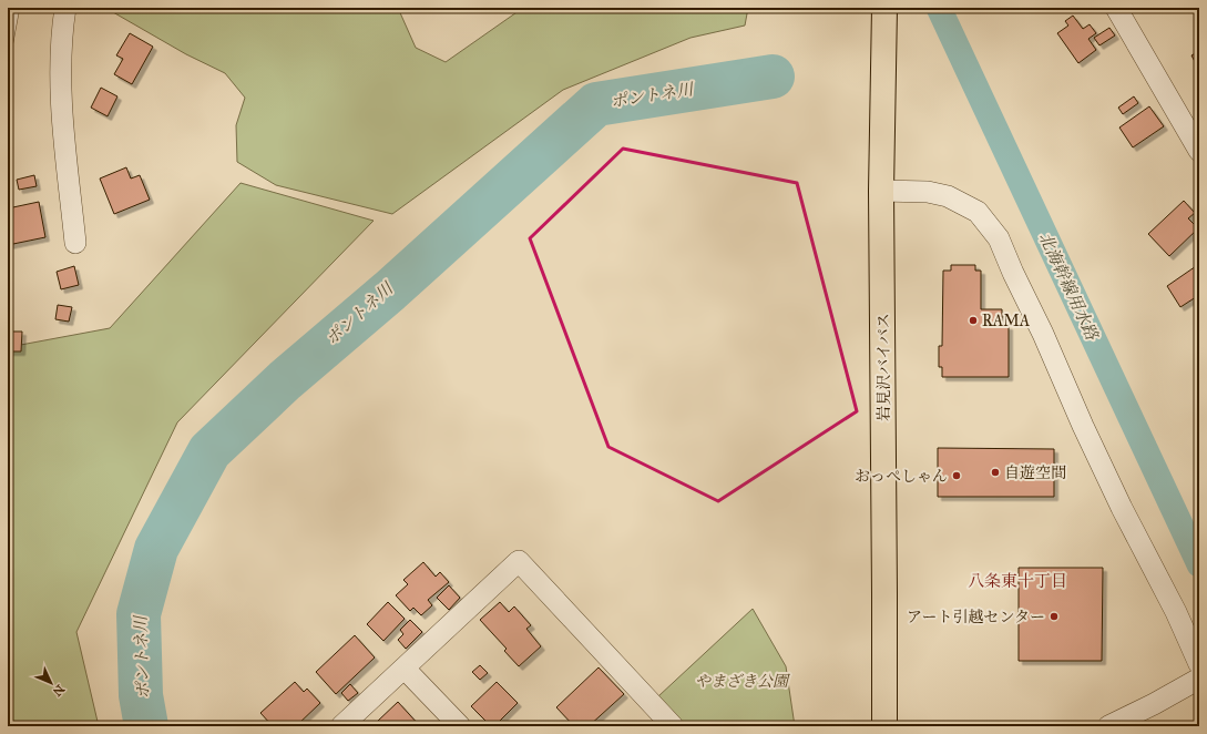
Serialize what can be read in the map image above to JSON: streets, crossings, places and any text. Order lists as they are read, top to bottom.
{
  "streets": {
    "highway": ["岩見沢バイパス"]
  },
  "districts": ["八条東十丁目"],
  "water": ["ポントネ川", "北海幹線用水路"],
  "parks": ["やまざき公園"],
  "places": [
    "RAMA",
    "自遊空間",
    "おっぺしゃん",
    "アート引越センター"
  ],
  "north": "bottom right"
}
